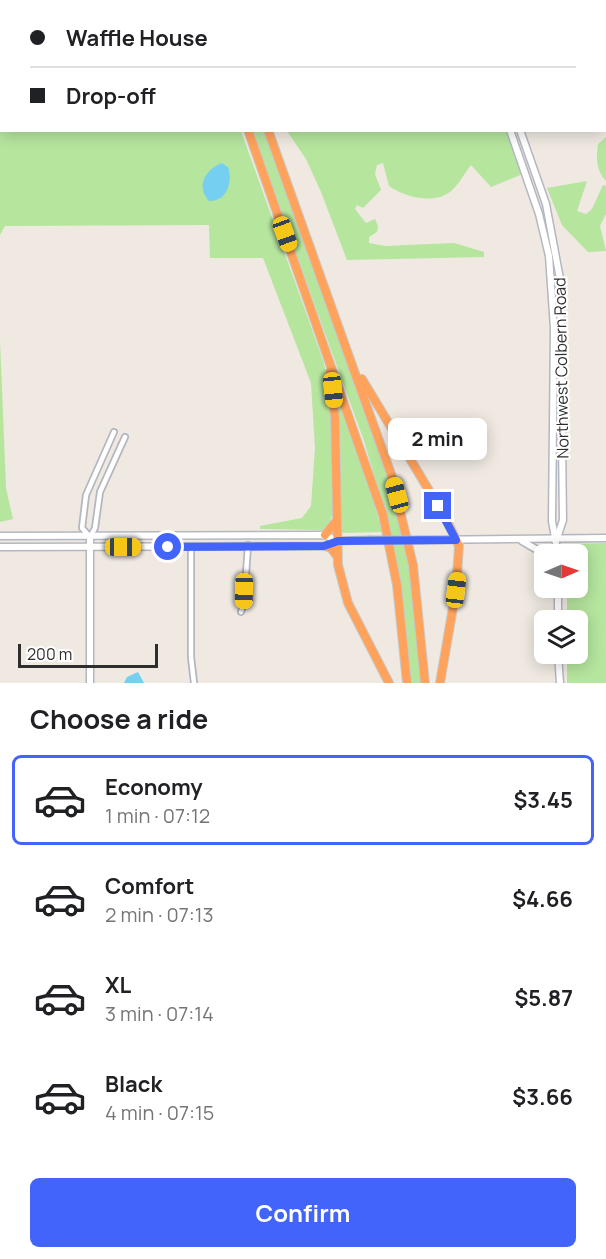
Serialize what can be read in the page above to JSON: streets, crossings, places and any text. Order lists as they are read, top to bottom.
{
  "streets": {
    "main road": ["Northwest Colbern Road"]
  },
  "scale_bar": "200 m",
  "north": "right",
  "page": {
    "banner": ["Waffle House", "Drop-off"],
    "bubble": "2 min",
    "scale": "200 m",
    "heading": "Choose a ride",
    "list": [
      {
        "name": "Economy",
        "note": "1 min · 07:12",
        "value": "$3.45"
      },
      {
        "name": "Comfort",
        "note": "2 min · 07:13",
        "value": "$4.66"
      },
      {
        "name": "XL",
        "note": "3 min · 07:14",
        "value": "$5.87"
      },
      {
        "name": "Black",
        "note": "4 min · 07:15",
        "value": "$3.66"
      }
    ],
    "buttons": "Confirm"
  }
}
